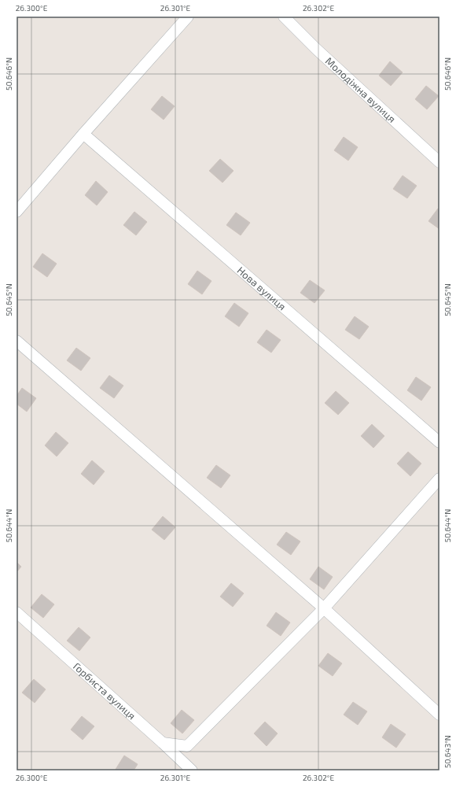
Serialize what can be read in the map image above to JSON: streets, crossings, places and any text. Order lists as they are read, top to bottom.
{
  "streets": {
    "street": ["Молодіжна вулиця", "Нова вулиця", "Горбиста вулиця"]
  },
  "coordinates": [
    "26.300°E",
    "26.301°E",
    "26.302°E",
    "50.646°N",
    "50.645°N",
    "50.644°N",
    "50.643°N"
  ]
}
